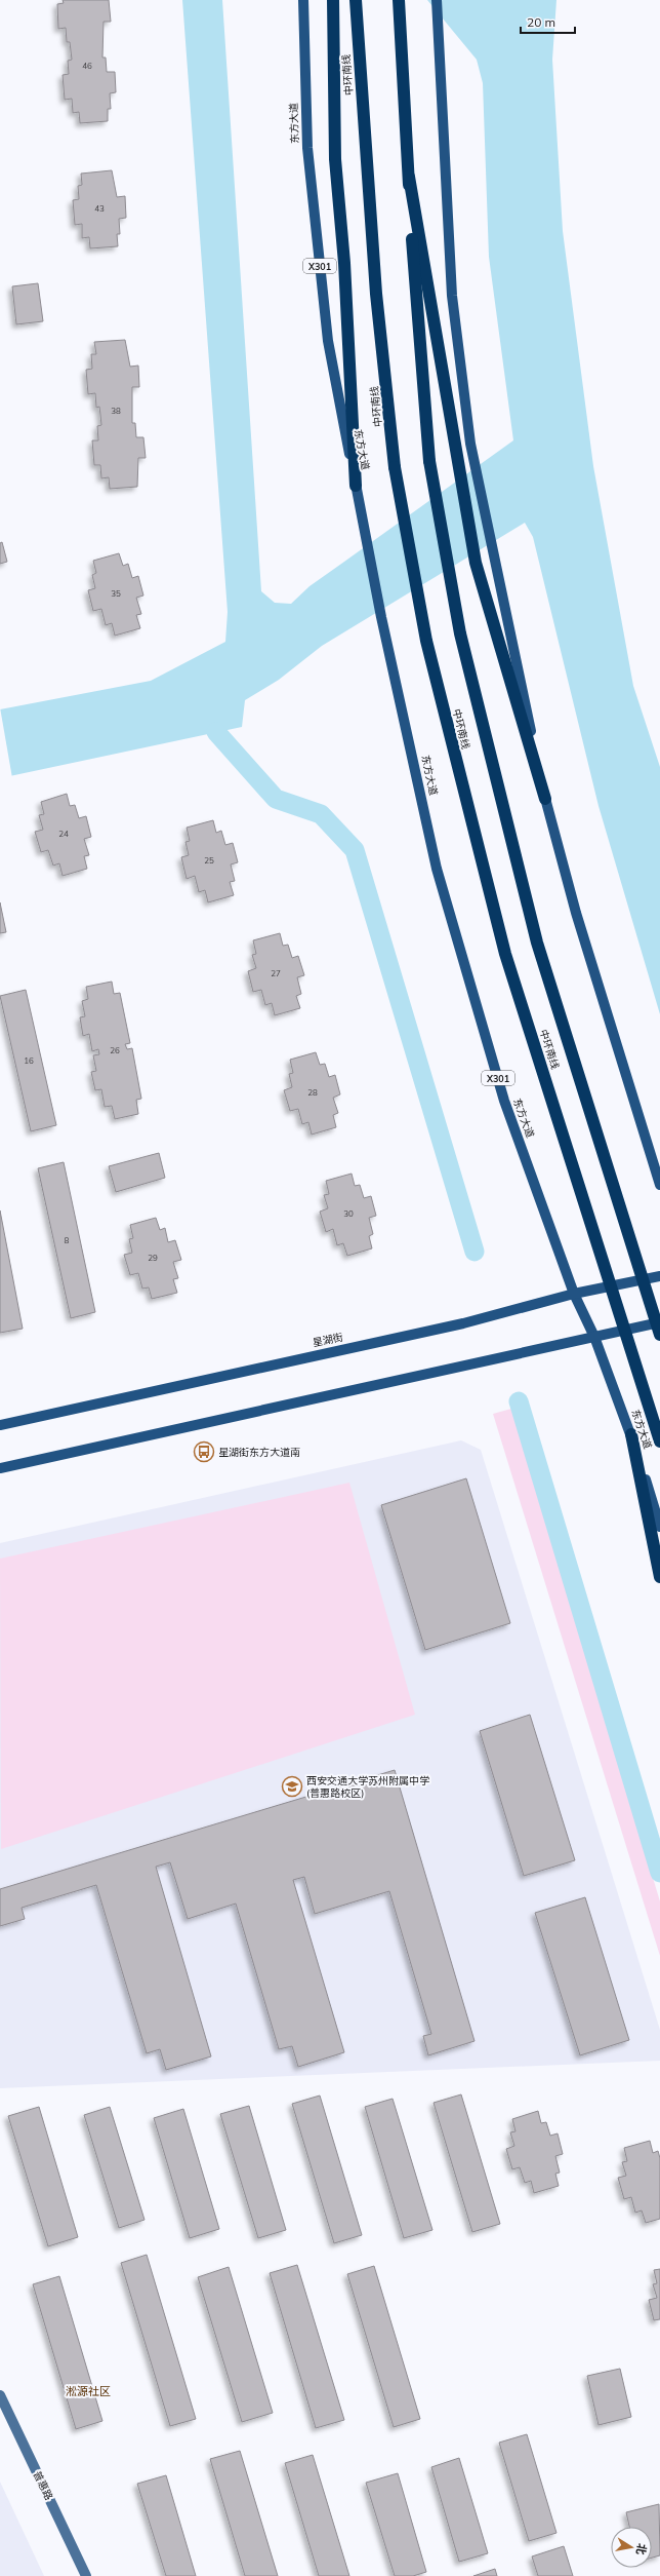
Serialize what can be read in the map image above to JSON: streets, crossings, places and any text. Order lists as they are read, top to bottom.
{
  "streets": {
    "highway": ["中环南线"],
    "main road": [
      "东方大道",
      "X301",
      "星湖街",
      "普惠路"
    ]
  },
  "crossings": [
    ["东方大道", "星湖街"]
  ],
  "districts": ["淞源社区"],
  "places": {
    "bus stop": ["星湖街东方大道南"],
    "school or university": ["西安交通大学苏州附属中学 (普惠路校区)"]
  },
  "house_numbers": [
    "46",
    "43",
    "38",
    "35",
    "24",
    "25",
    "27",
    "26",
    "16",
    "28",
    "30",
    "8",
    "29"
  ],
  "scale_bar": "20 m",
  "north": "right"
}
